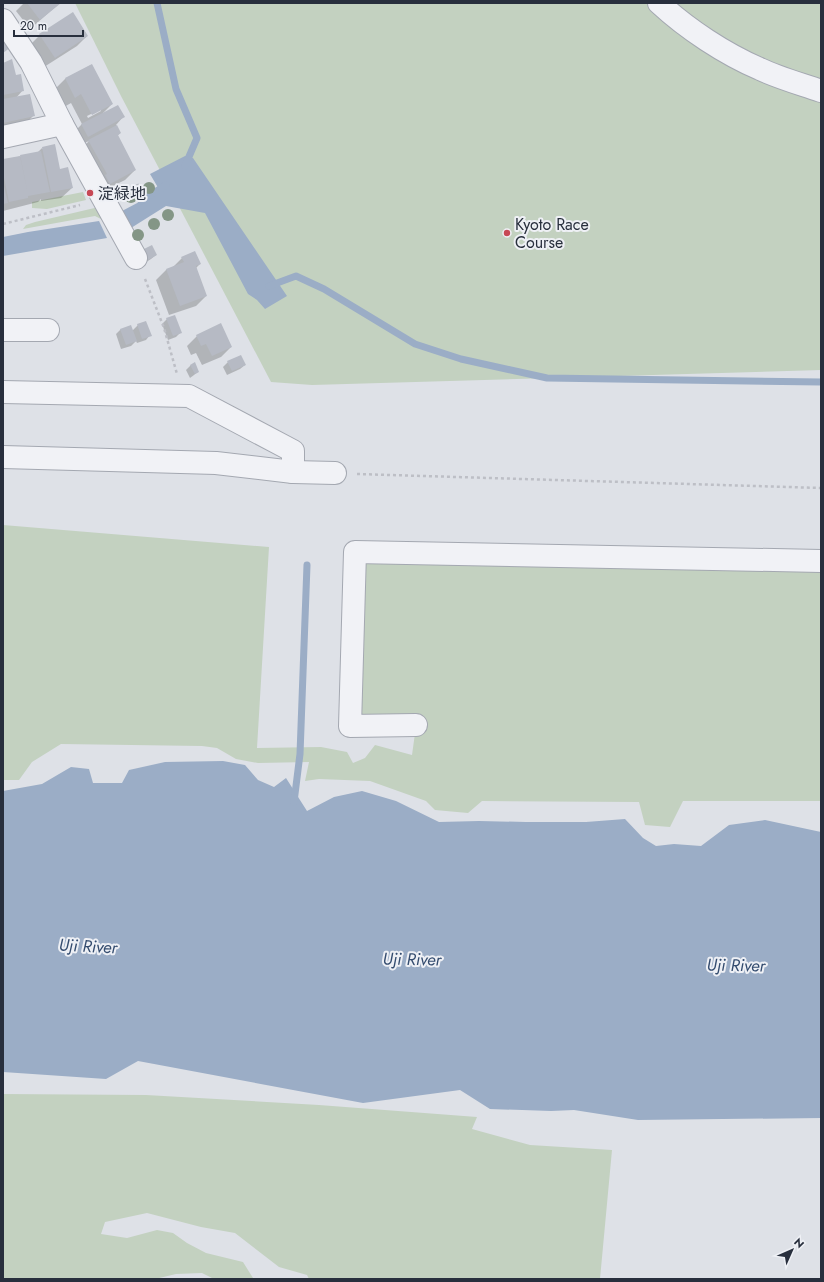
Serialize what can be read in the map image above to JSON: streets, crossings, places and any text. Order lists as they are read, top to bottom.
{
  "water": ["Uji River"],
  "places": ["淀緑地", "Kyoto Race Course"],
  "scale_bar": "20 m",
  "north": "top right"
}
